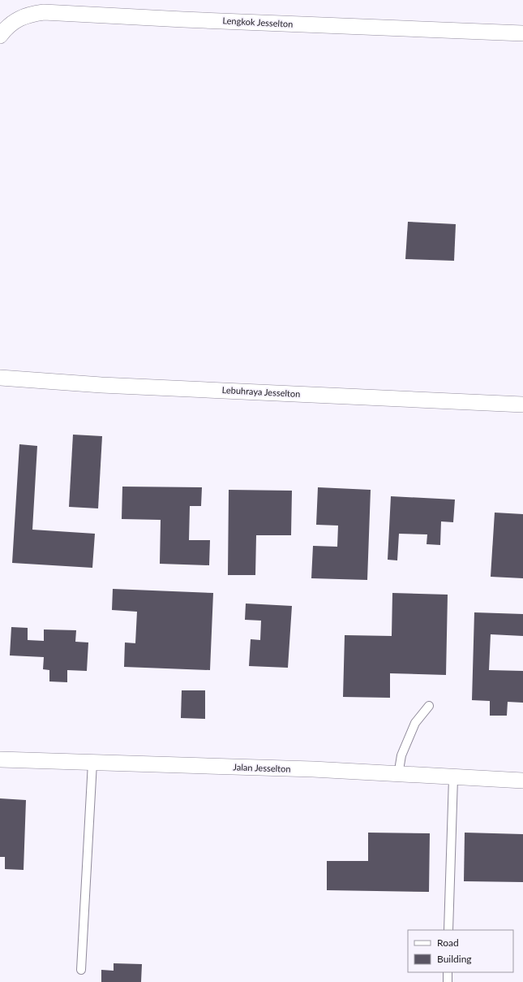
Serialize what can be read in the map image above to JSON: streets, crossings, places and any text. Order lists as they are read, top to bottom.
{
  "streets": {
    "street": ["Lengkok Jesselton", "Lebuhraya Jesselton", "Jalan Jesselton"]
  },
  "legend": ["Road", "Building"]
}
